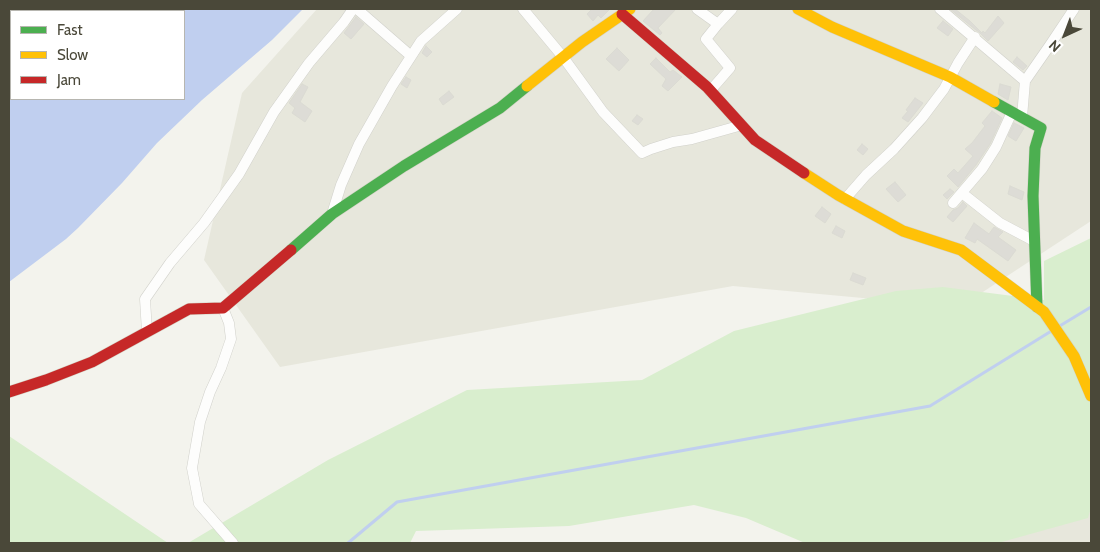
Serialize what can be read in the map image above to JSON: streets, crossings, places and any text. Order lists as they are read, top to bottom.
{
  "legend": ["Fast", "Slow", "Jam"],
  "north": "bottom left"
}
